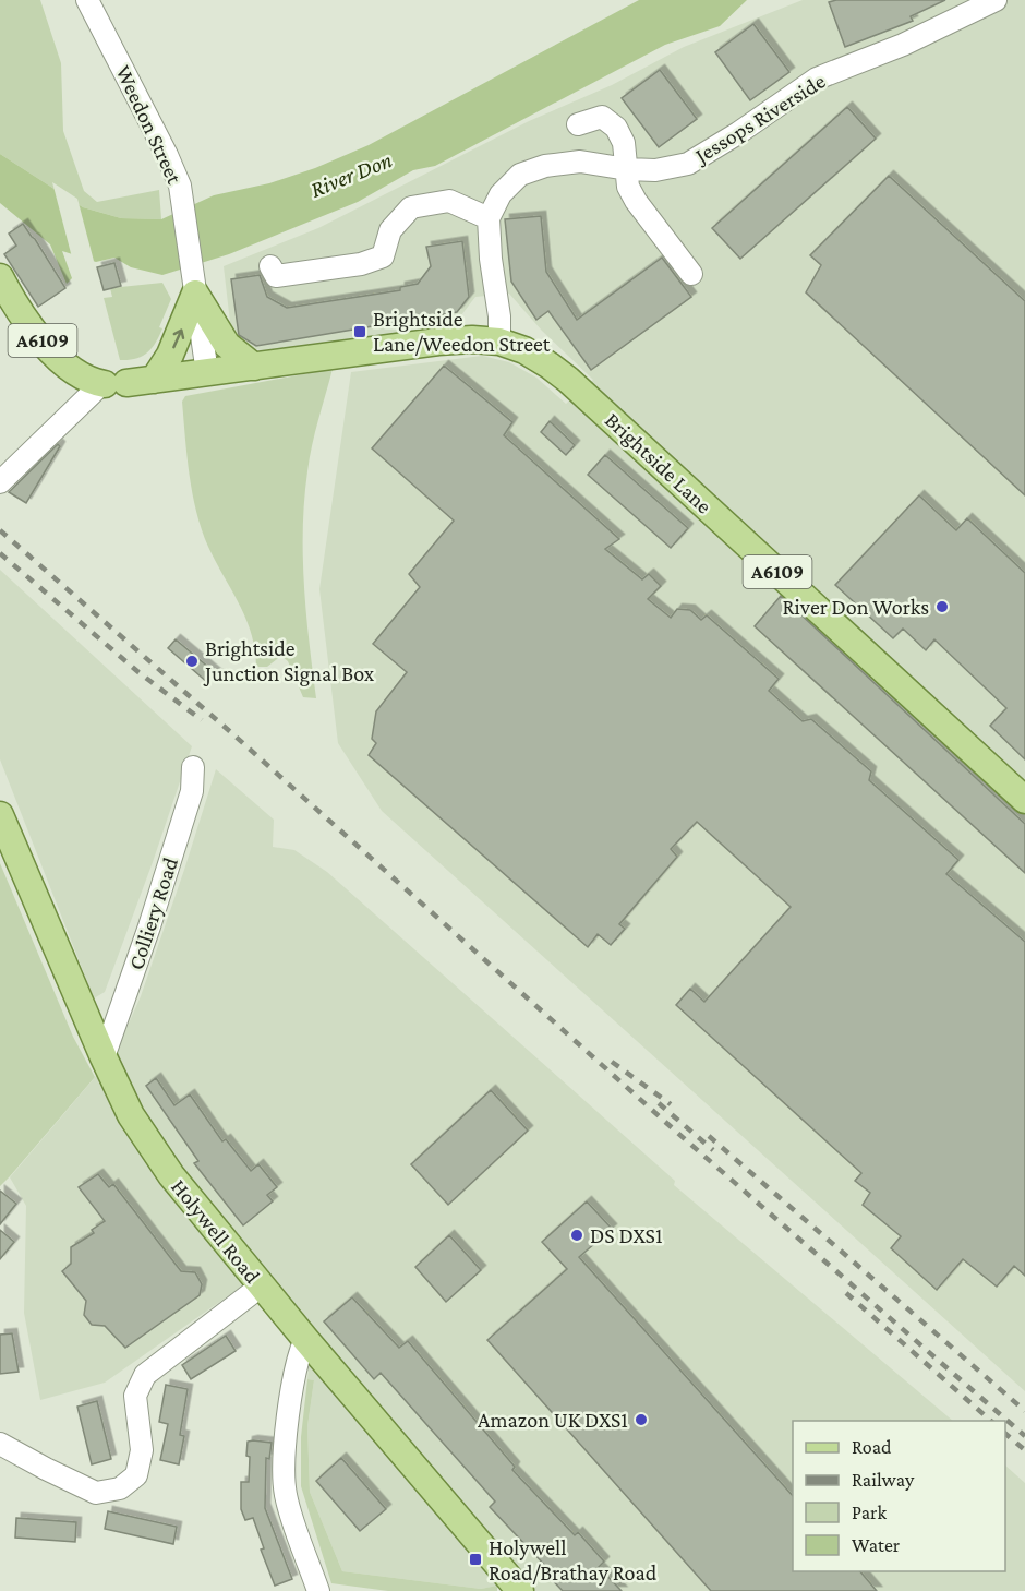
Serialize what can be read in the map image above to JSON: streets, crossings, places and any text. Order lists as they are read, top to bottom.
{
  "streets": {
    "main road": ["A6109", "Brightside Lane", "Holywell Road"],
    "street": ["Jessops Riverside", "Weedon Street", "Colliery Road"]
  },
  "crossings": [
    ["Weedon Street", "A6109"],
    ["Weedon Street", "Brightside Lane"],
    ["A6109", "Brightside Lane"],
    ["Colliery Road", "Holywell Road"]
  ],
  "water": ["River Don"],
  "places": {
    "transit": ["Brightside Lane/Weedon Street", "Holywell Road/Brathay Road"],
    "other": [
      "River Don Works",
      "Brightside Junction Signal Box",
      "DS DXS1",
      "Amazon UK DXS1"
    ]
  },
  "legend": [
    "Road",
    "Railway",
    "Park",
    "Water"
  ]
}
